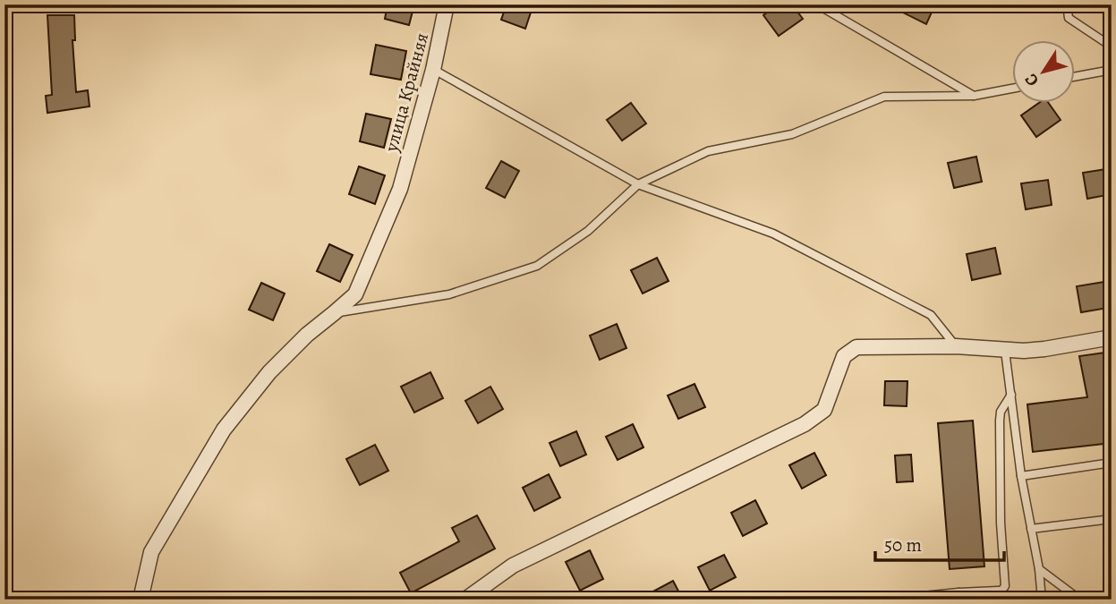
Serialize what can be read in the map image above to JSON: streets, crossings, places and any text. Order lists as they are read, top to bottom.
{
  "streets": {
    "street": ["улица Крайняя"]
  },
  "scale_bar": "50 m",
  "north": "bottom left"
}
